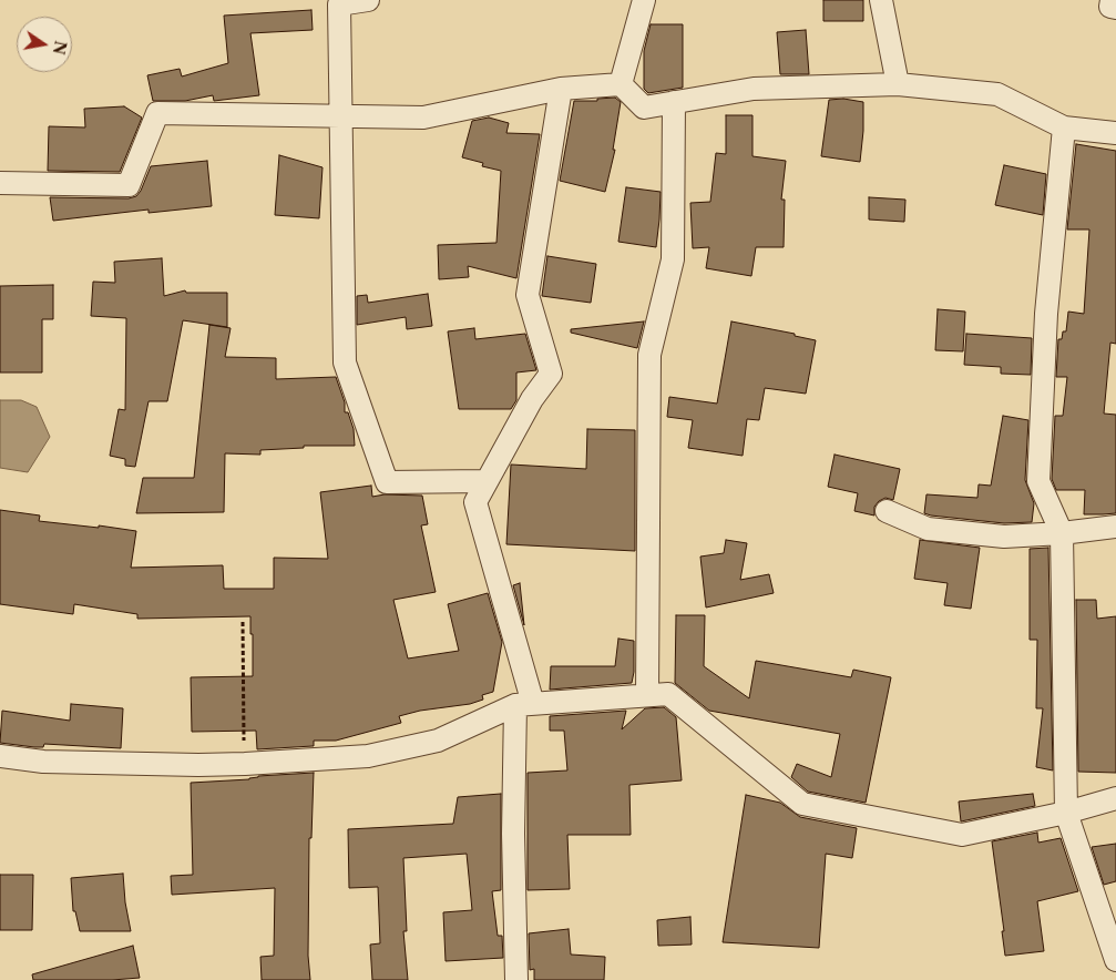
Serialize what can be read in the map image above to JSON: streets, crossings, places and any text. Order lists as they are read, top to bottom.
{
  "north": "right"
}
